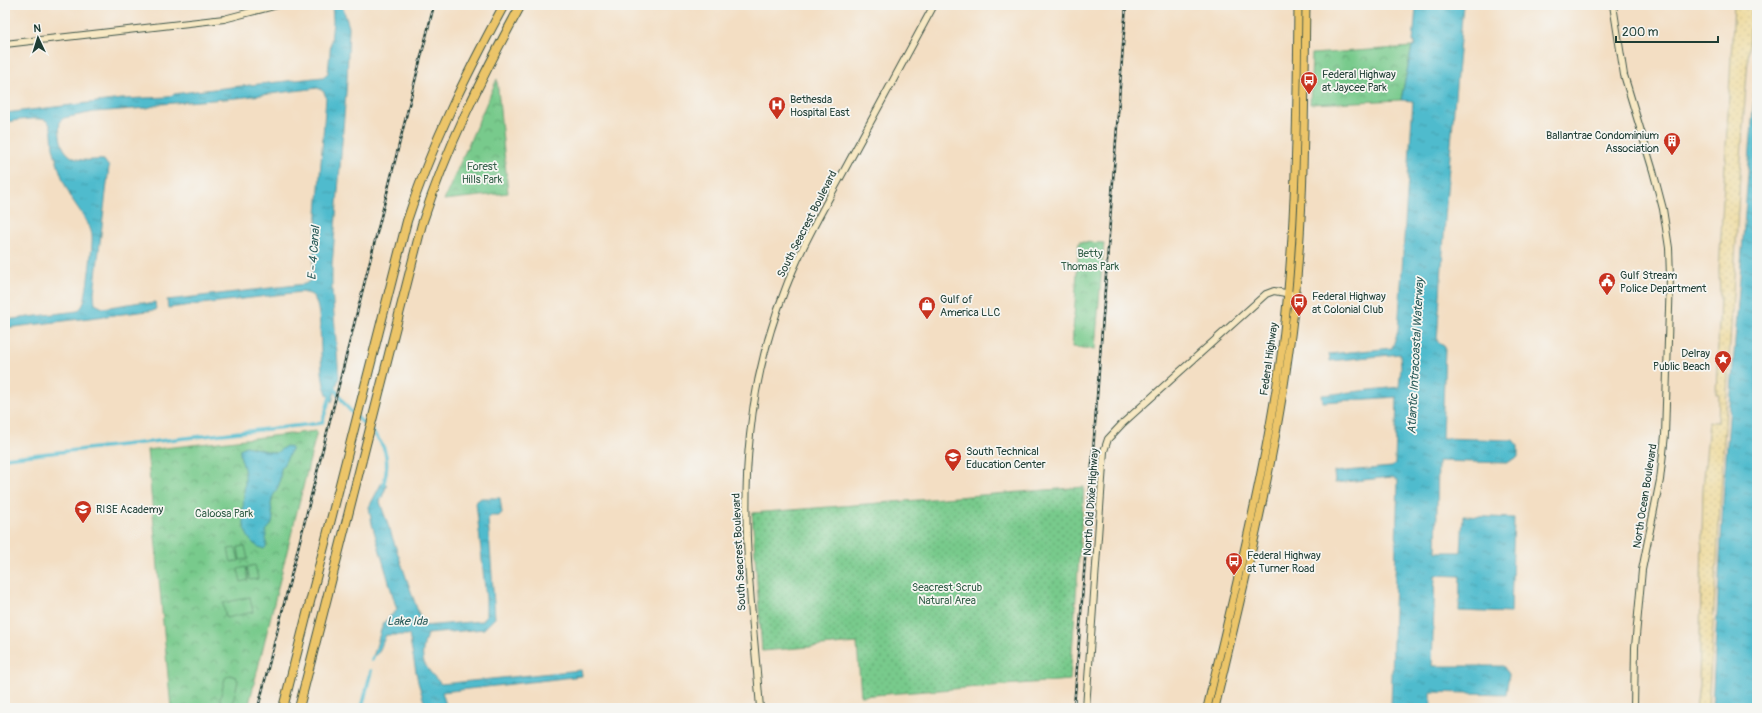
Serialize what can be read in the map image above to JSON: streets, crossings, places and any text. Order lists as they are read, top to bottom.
{
  "streets": {
    "main road": ["Federal Highway"],
    "street": ["South Seacrest Boulevard", "North Ocean Boulevard", "North Old Dixie Highway"]
  },
  "crossings": [
    ["Federal Highway", "North Old Dixie Highway"]
  ],
  "water": ["E - 4 Canal", "Atlantic Intracoastal Waterway", "Lake Ida"],
  "parks": [
    "Forest Hills Park",
    "Betty Thomas Park",
    "Caloosa Park",
    "Seacrest Scrub Natural Area"
  ],
  "places": {
    "bus stop": ["Federal Highway at Jaycee Park", "Federal Highway at Colonial Club", "Federal Highway at Turner Road"],
    "hospital": ["Bethesda Hospital East"],
    "building": ["Ballantrae Condominium Association"],
    "public building": ["Gulf Stream Police Department"],
    "shop": ["Gulf of America LLC"],
    "place": ["Delray Public Beach"],
    "school or university": ["South Technical Education Center", "RISE Academy"]
  },
  "scale_bar": "200 m",
  "north": "top"
}
